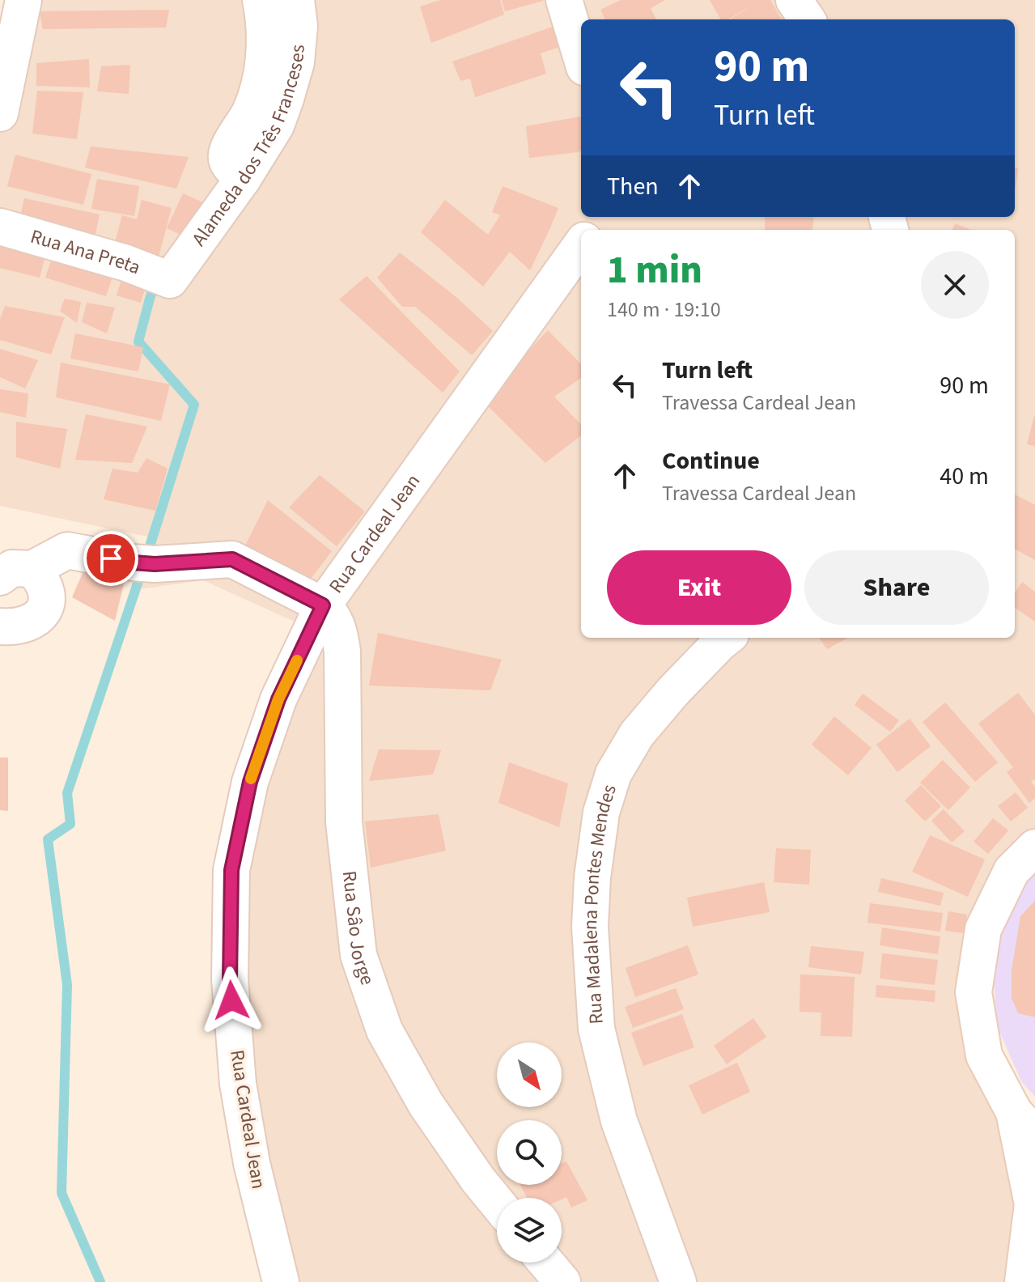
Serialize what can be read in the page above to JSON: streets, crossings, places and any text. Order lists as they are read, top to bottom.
{
  "streets": {
    "street": [
      "Alameda dos Três Franceses",
      "Rua Ana Preta",
      "Rua Cardeal Jean",
      "Rua Madalena Pontes Mendes",
      "Rua Sâo Jorge"
    ]
  },
  "crossings": [
    ["Alameda dos Três Franceses", "Rua Ana Preta"],
    ["Rua Cardeal Jean", "Rua Sâo Jorge"]
  ],
  "north": "bottom right",
  "page": {
    "turn": ["90 m", "Turn left"],
    "then": "Then",
    "heading": ["1 min", "140 m · 19:10"],
    "list": [
      {
        "name": "Turn left",
        "note": "Travessa Cardeal Jean",
        "value": "90 m"
      },
      {
        "name": "Continue",
        "note": "Travessa Cardeal Jean",
        "value": "40 m"
      }
    ],
    "buttons": ["Exit", "Share"]
  }
}
